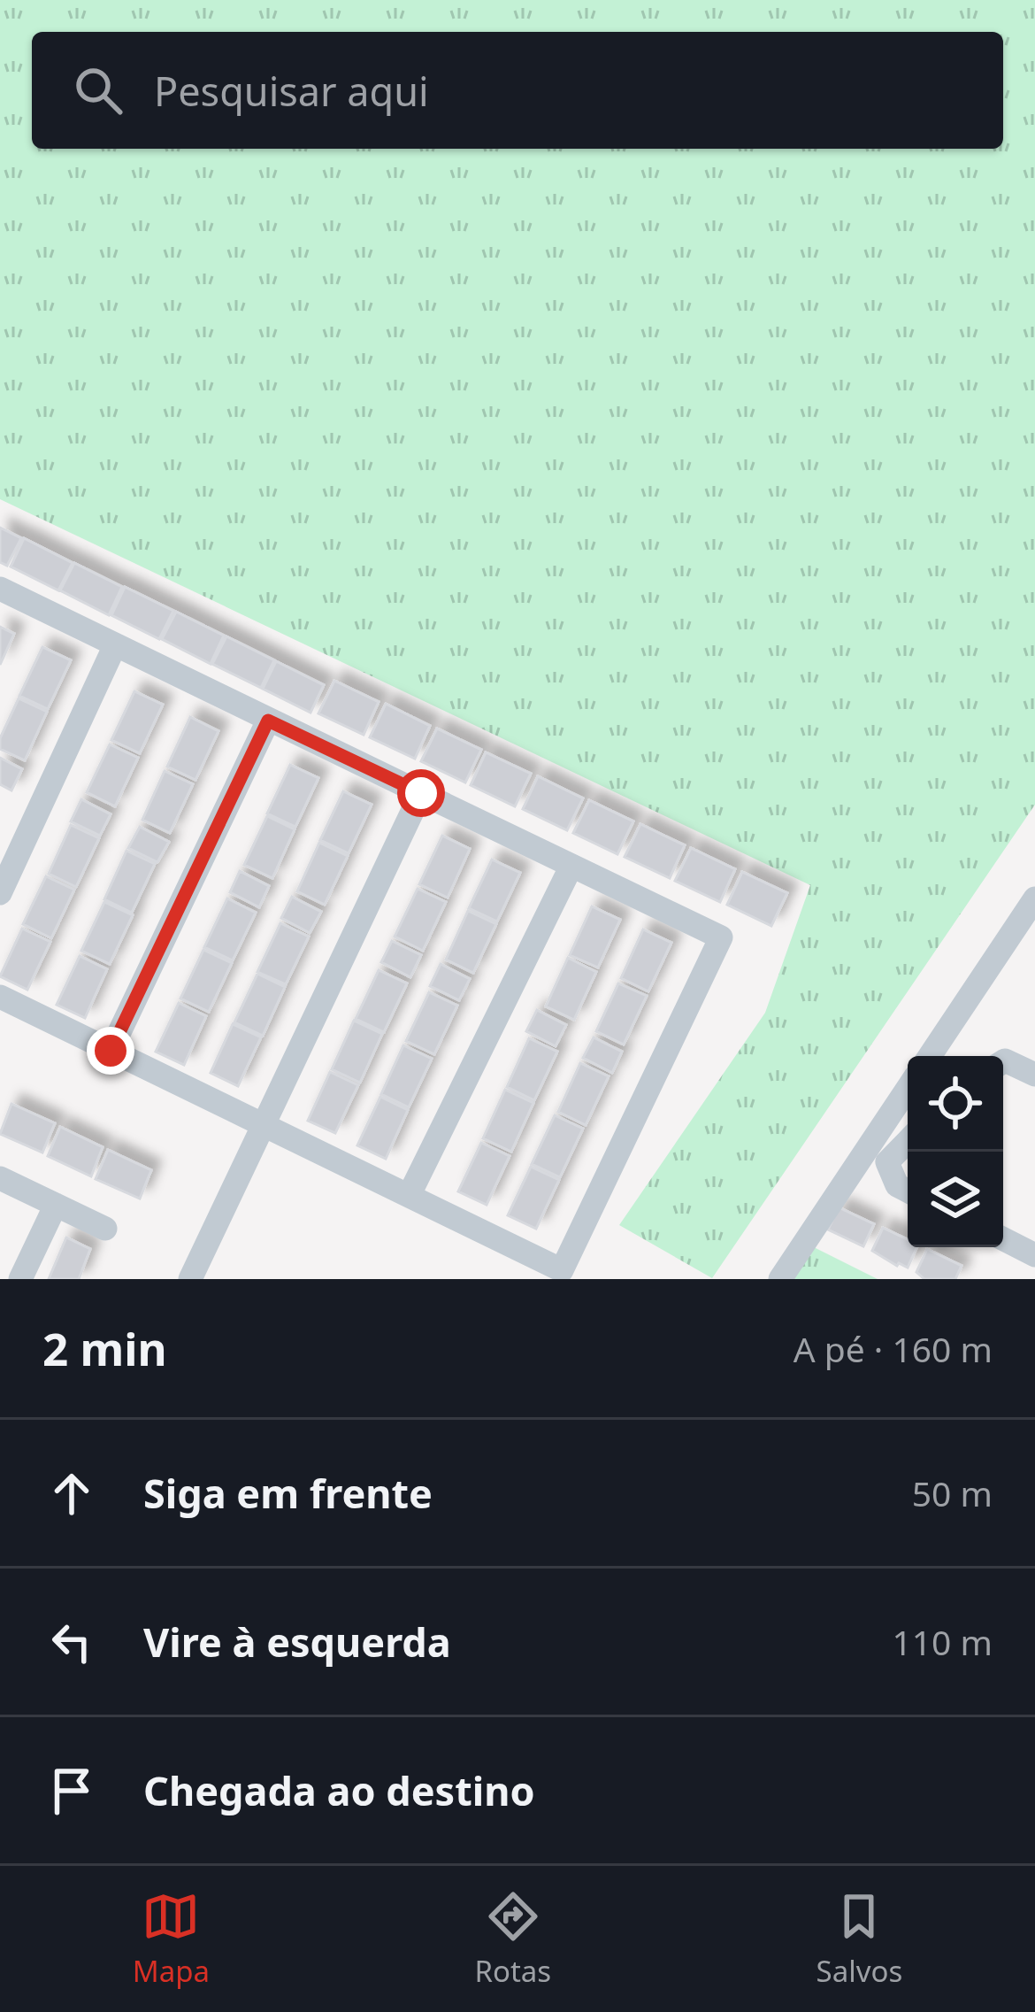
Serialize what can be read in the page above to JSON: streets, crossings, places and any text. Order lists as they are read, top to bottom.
{
  "page": {
    "search": "Pesquisar aqui",
    "heading": ["2 min", "A pé · 160 m"],
    "list": [
      ["Siga em frente", "50 m"],
      ["Vire à esquerda", "110 m"],
      "Chegada ao destino"
    ],
    "nav": ["Mapa", "Rotas", "Salvos"]
  }
}
